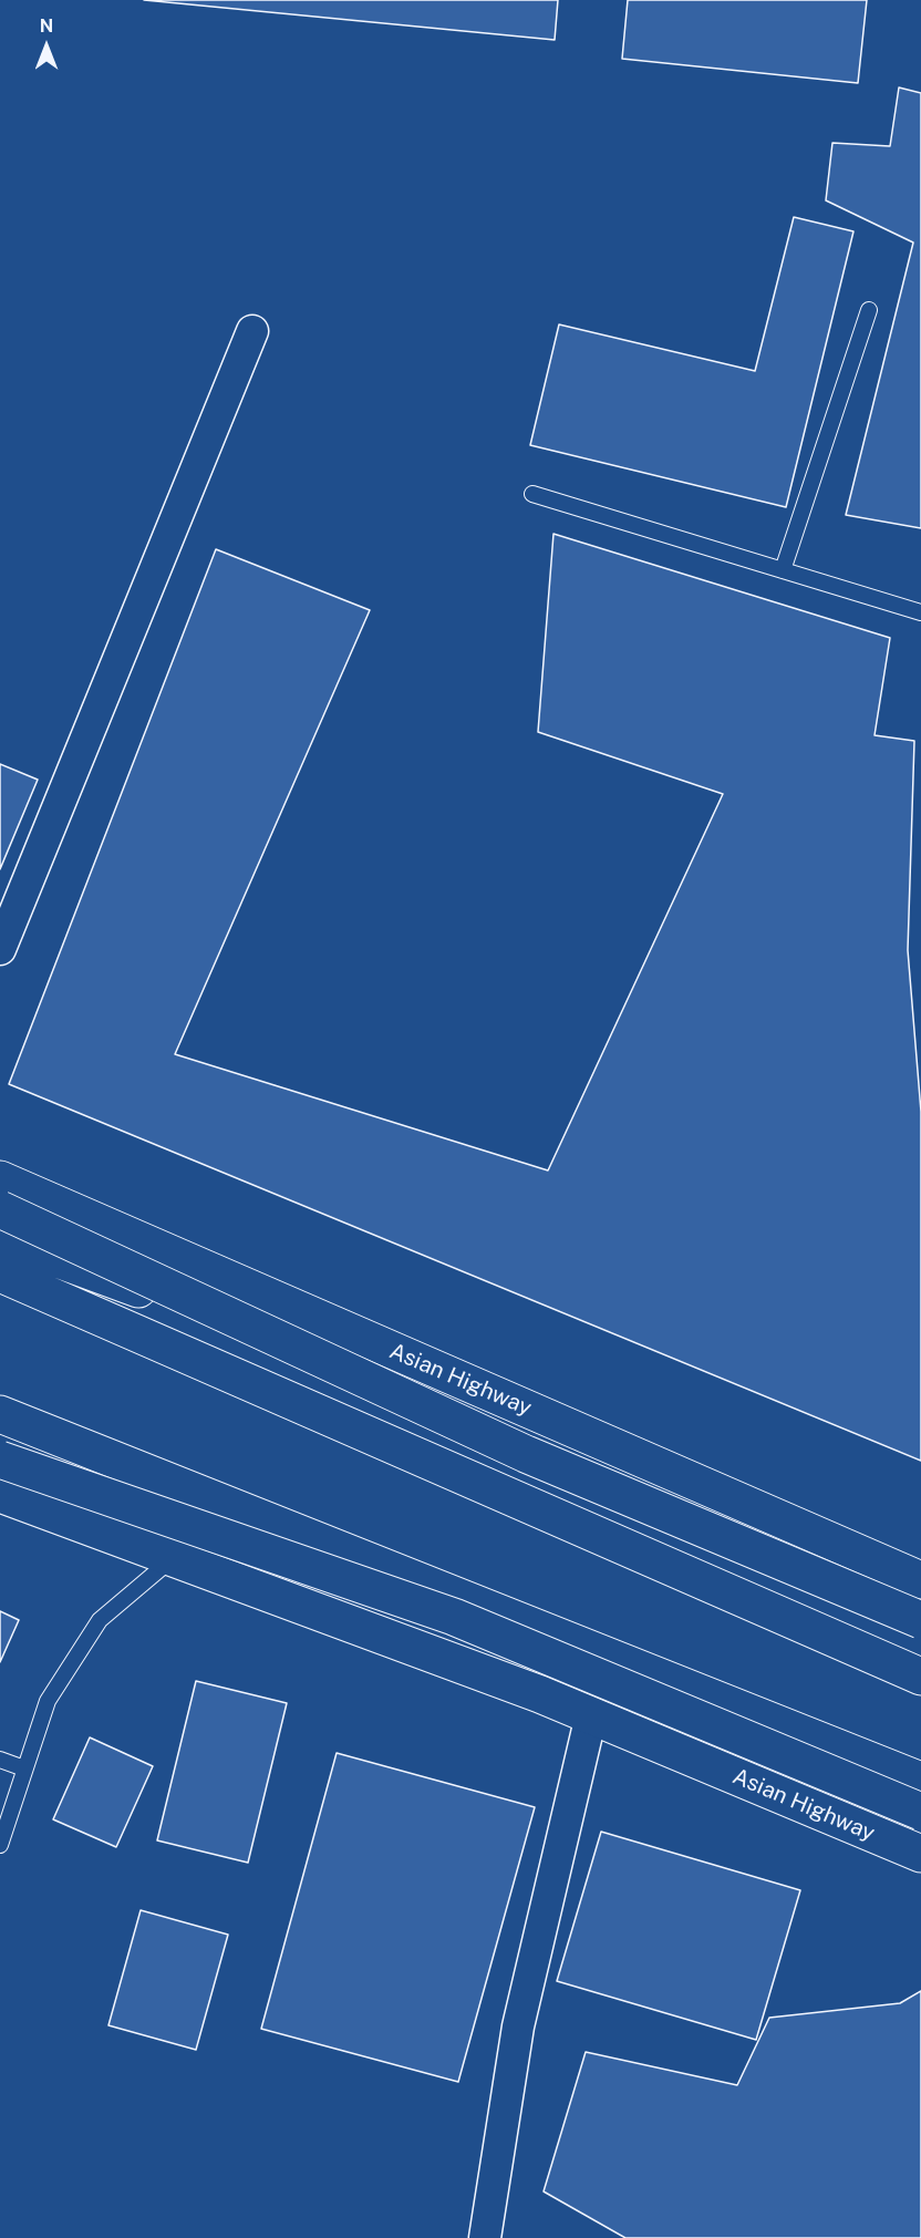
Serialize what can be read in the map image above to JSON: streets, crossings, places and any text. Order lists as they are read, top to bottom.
{
  "streets": {
    "highway": ["Asian Highway"]
  },
  "north": "top"
}
